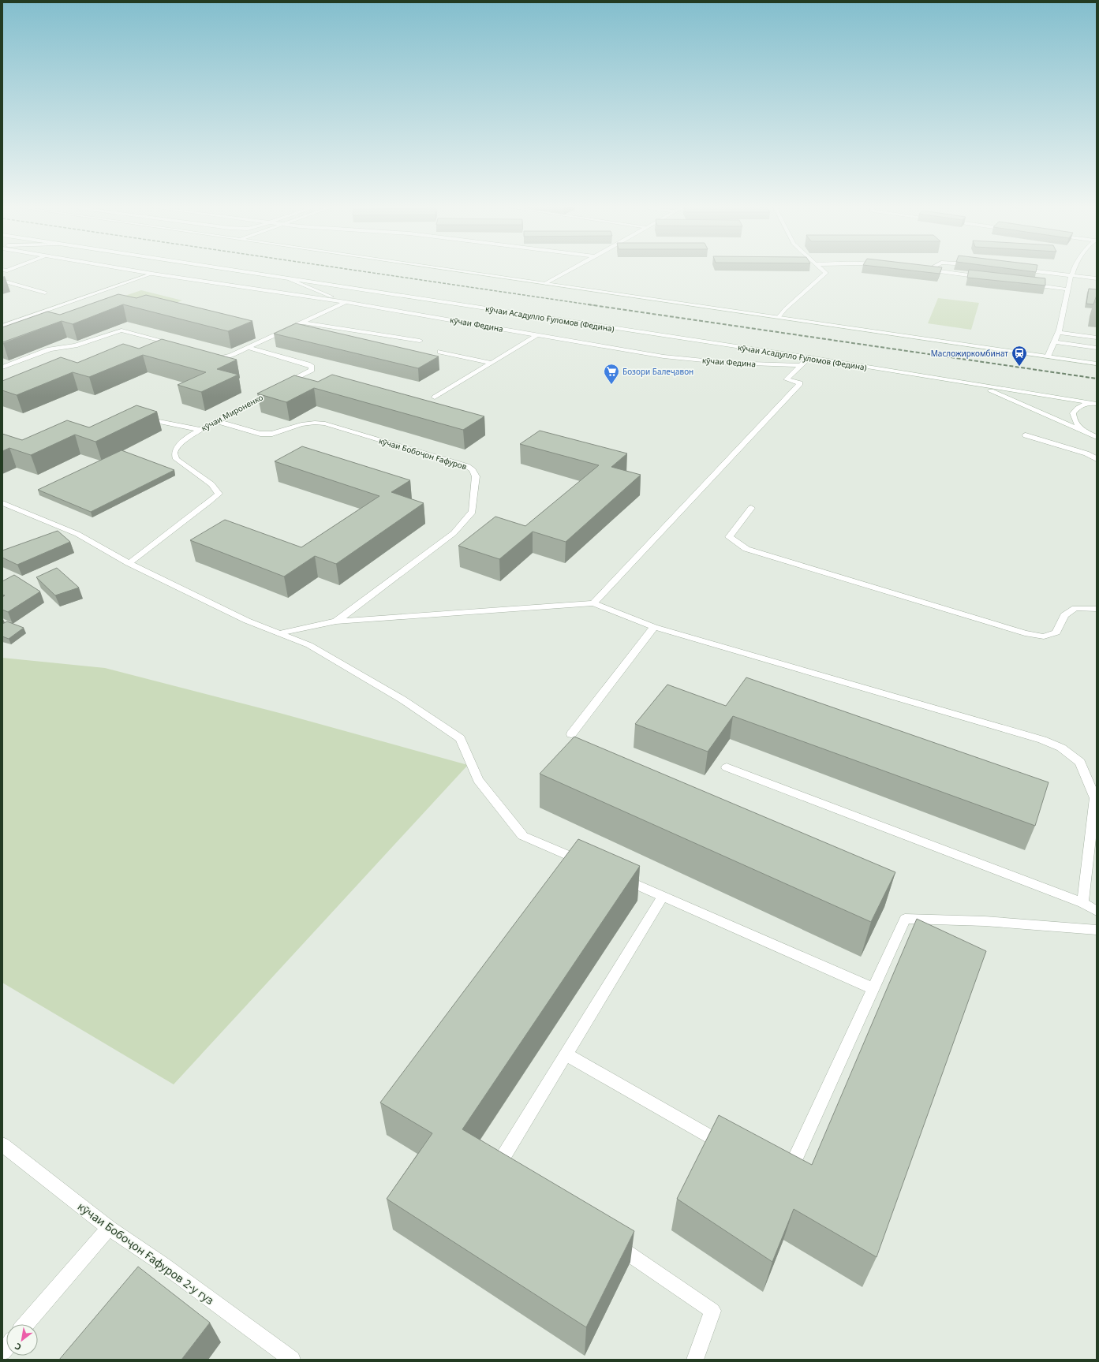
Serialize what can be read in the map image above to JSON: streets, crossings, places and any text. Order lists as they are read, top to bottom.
{
  "streets": {
    "street": [
      "кӯчаи Асадулло Ғуломов (Федина)",
      "кӯчаи Федина",
      "кӯчаи Мироненко",
      "кӯчаи Бобоҷон Ғафуров",
      "кӯчаи Бобоҷон Ғафуров 2-у гуз"
    ]
  },
  "crossings": [
    ["кӯчаи Мироненко", "кӯчаи Бобоҷон Ғафуров"]
  ],
  "places": {
    "station": ["Масложиркомбинат"],
    "supermarket": ["Бозори Балеҷавон"]
  },
  "north": "bottom left"
}
